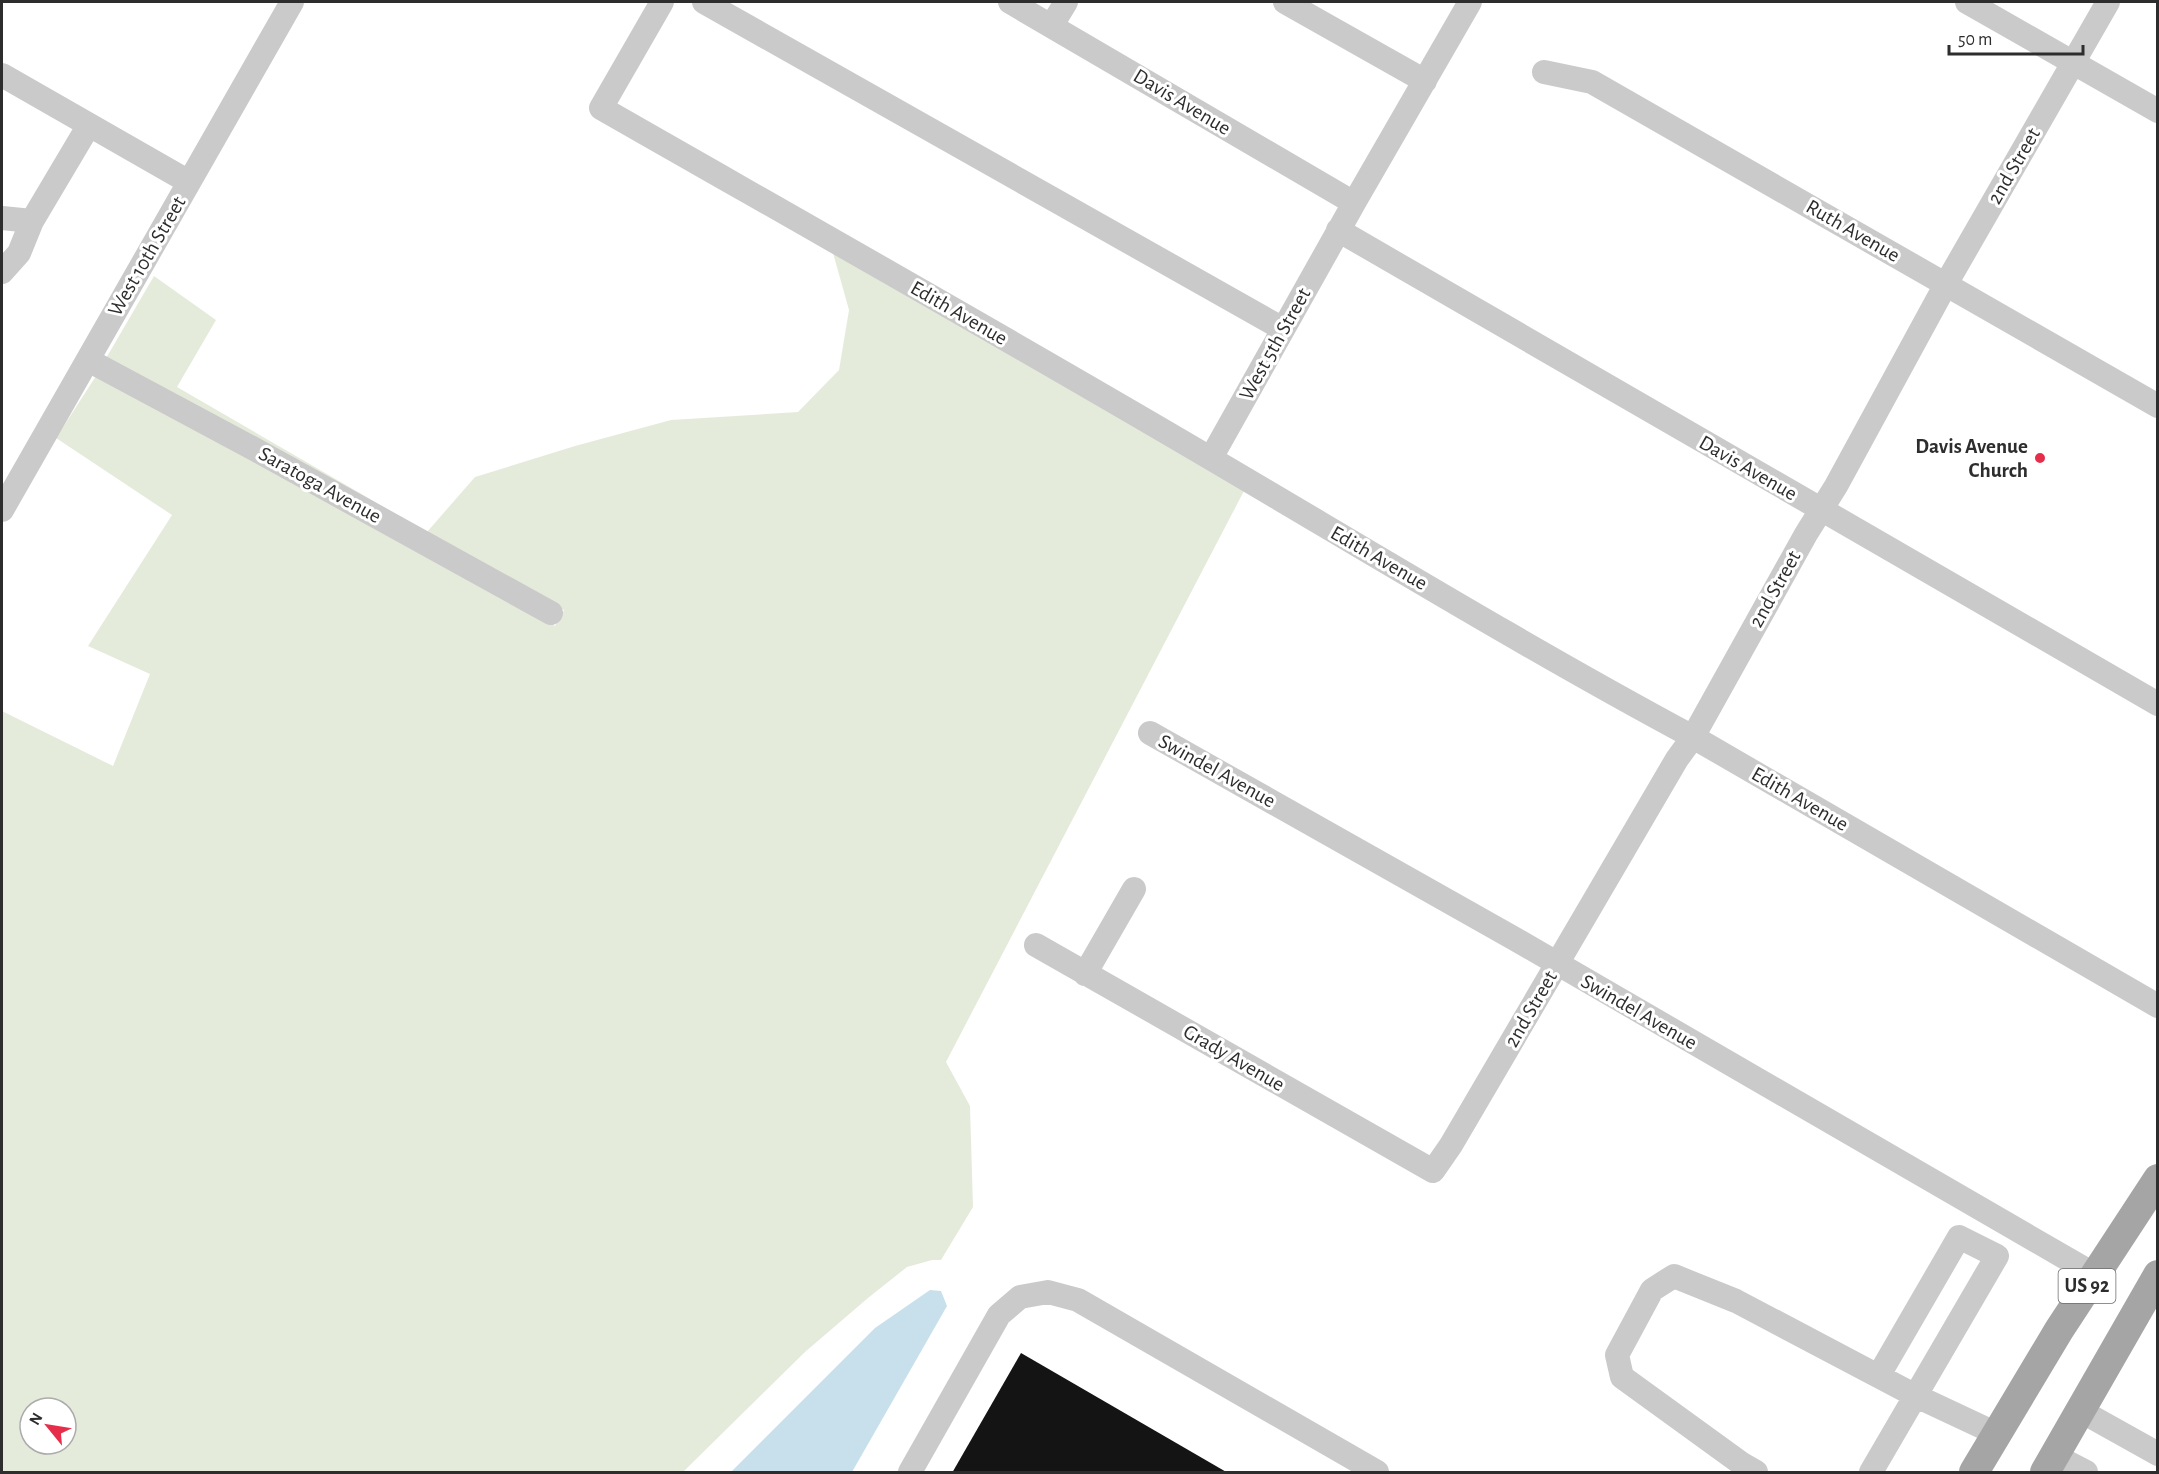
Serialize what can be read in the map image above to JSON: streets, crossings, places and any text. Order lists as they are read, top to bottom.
{
  "streets": {
    "main road": ["US 92"],
    "street": [
      "Davis Avenue",
      "2nd Street",
      "Ruth Avenue",
      "West 10th Street",
      "Edith Avenue",
      "West 5th Street",
      "Saratoga Avenue",
      "Swindel Avenue",
      "Grady Avenue"
    ]
  },
  "crossings": [
    ["Davis Avenue", "2nd Street"],
    ["Davis Avenue", "West 5th Street"],
    ["2nd Street", "Ruth Avenue"],
    ["2nd Street", "Edith Avenue"],
    ["2nd Street", "Swindel Avenue"],
    ["2nd Street", "Grady Avenue"],
    ["West 10th Street", "Saratoga Avenue"],
    ["Edith Avenue", "West 5th Street"],
    ["Swindel Avenue", "US 92"]
  ],
  "places": ["Davis Avenue Church"],
  "scale_bar": "50 m",
  "north": "top left"
}
